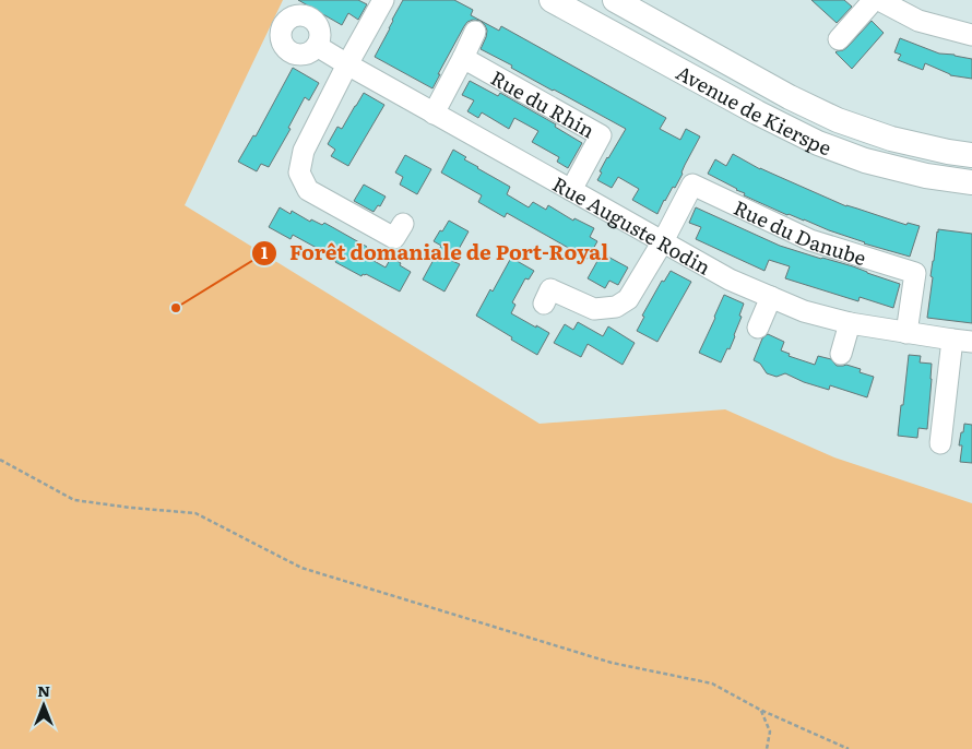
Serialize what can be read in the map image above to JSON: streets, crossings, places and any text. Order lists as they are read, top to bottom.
{
  "streets": {
    "main road": ["Avenue de Kierspe"],
    "street": ["Rue du Rhin", "Rue Auguste Rodin", "Rue du Danube"]
  },
  "crossings": [
    ["Rue du Rhin", "Rue Auguste Rodin"],
    ["Rue Auguste Rodin", "Rue du Danube"]
  ],
  "places": ["Forêt domaniale de Port-Royal"],
  "north": "top"
}
